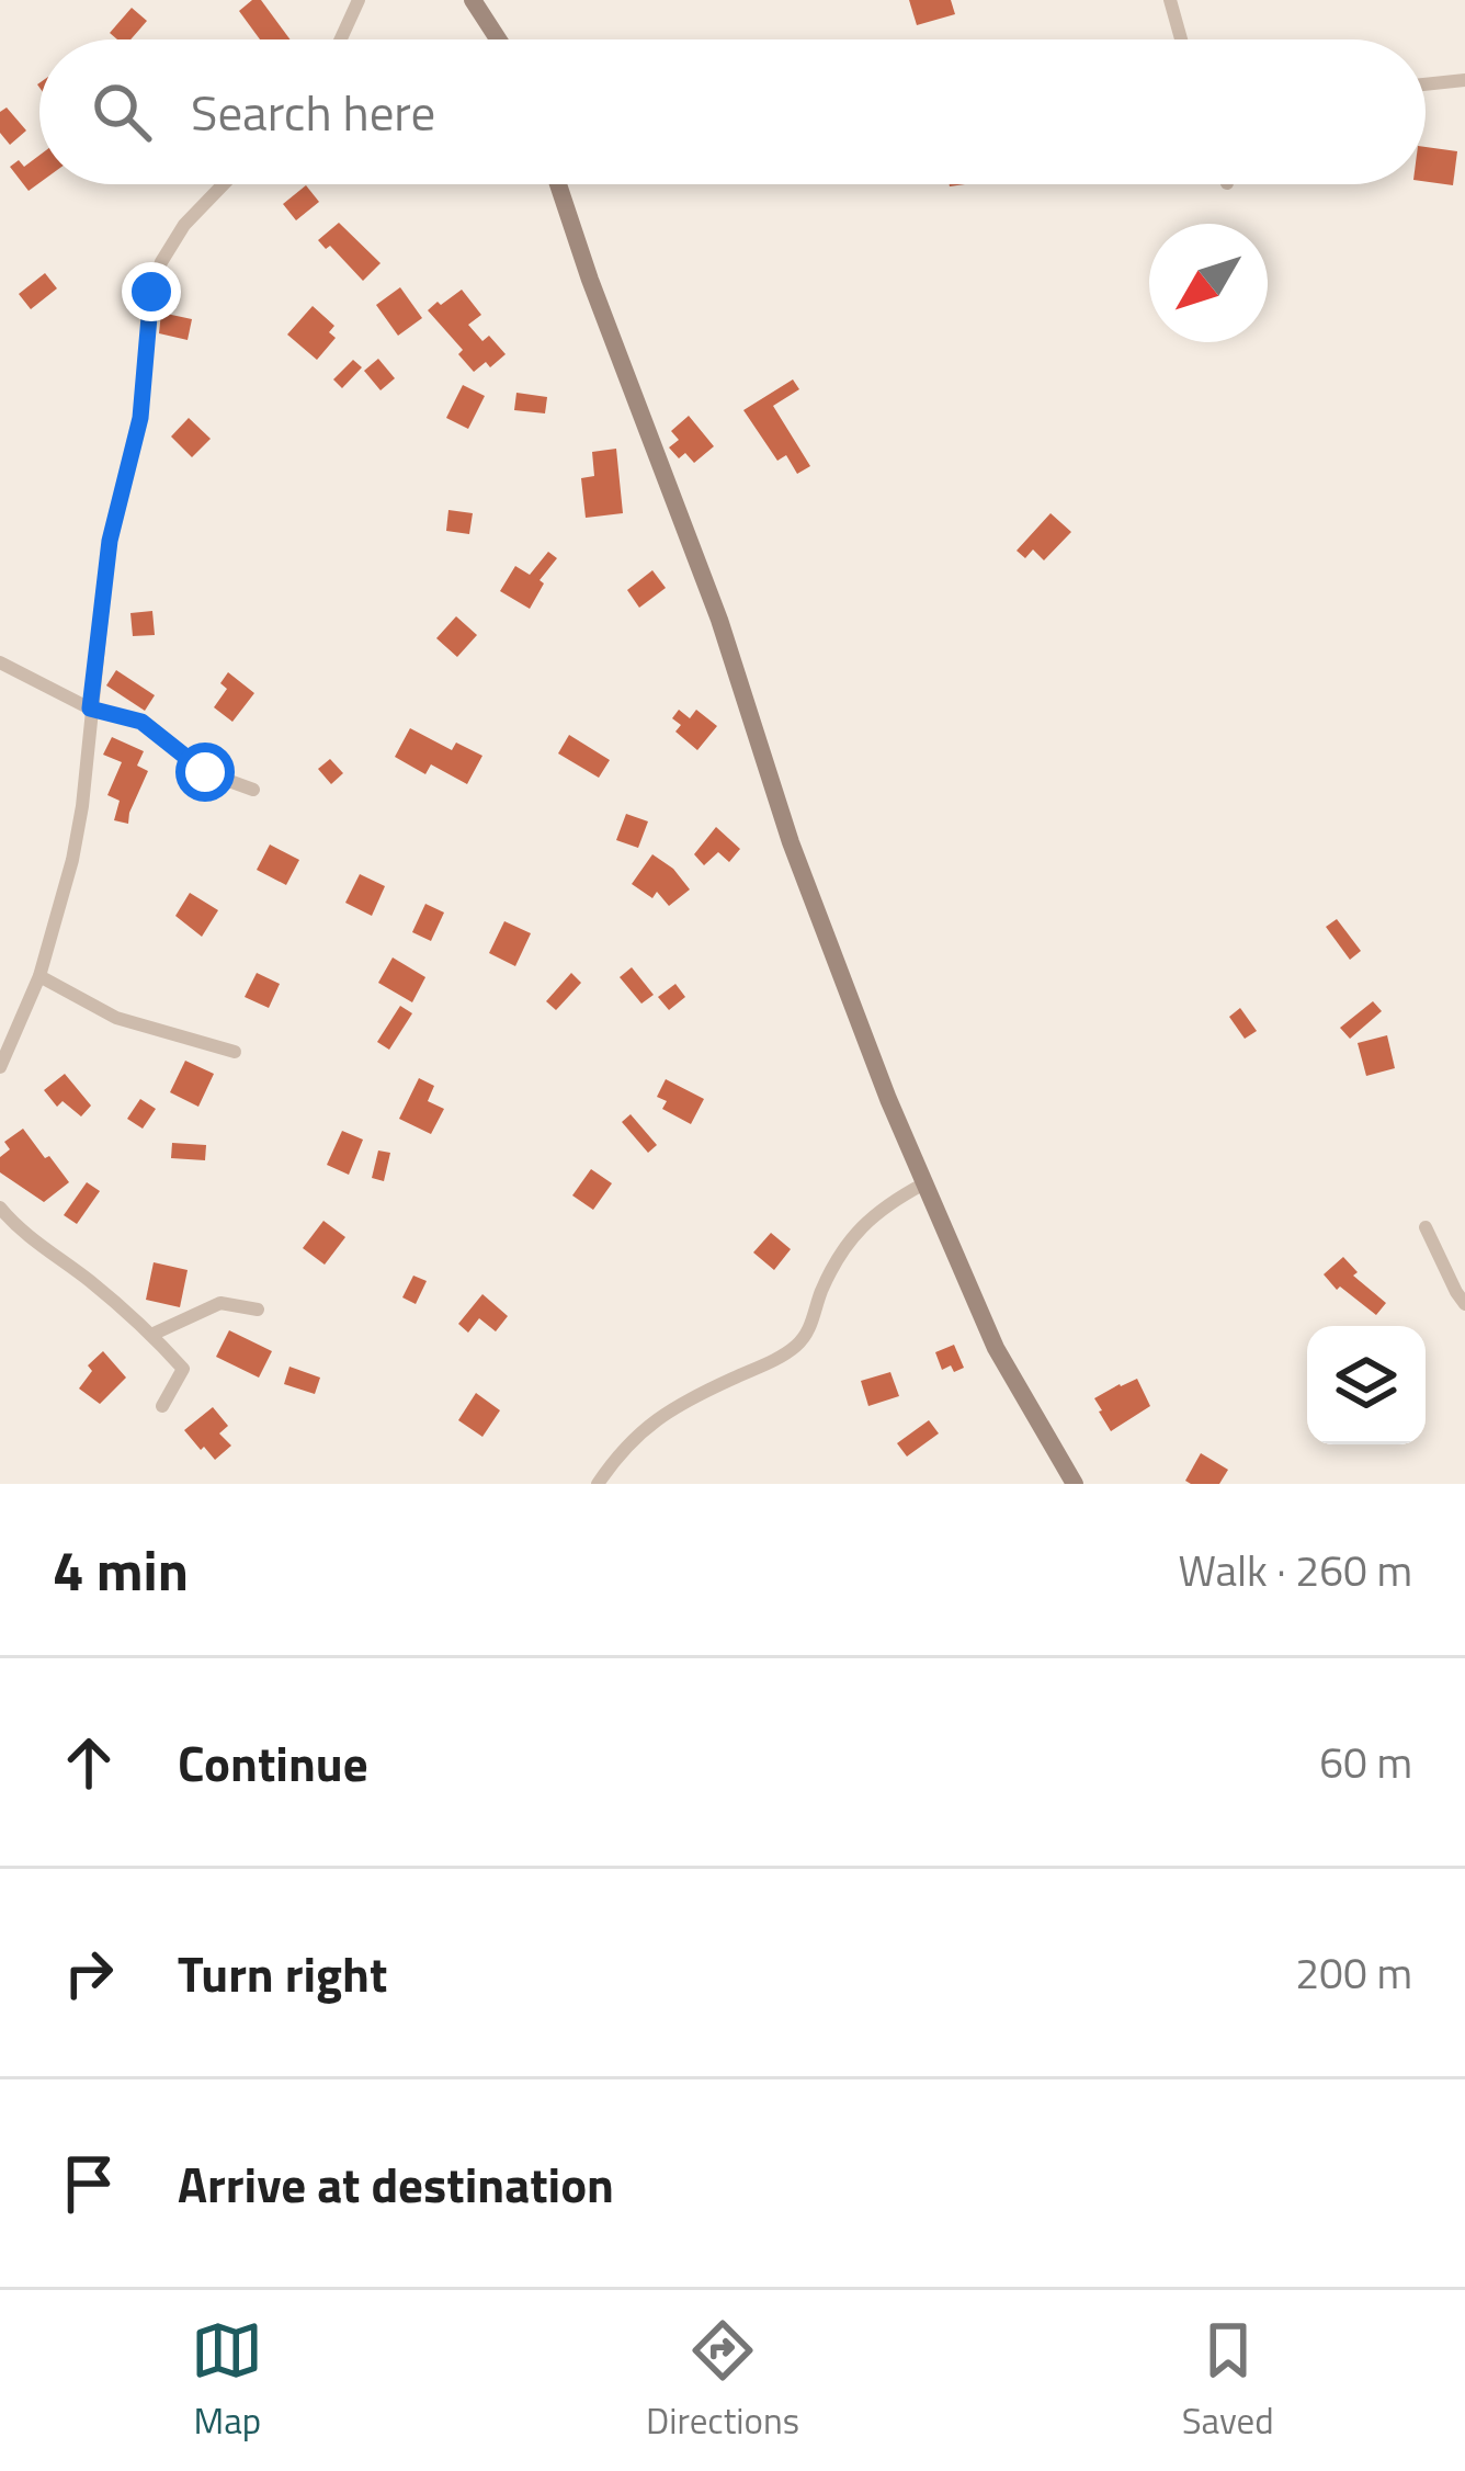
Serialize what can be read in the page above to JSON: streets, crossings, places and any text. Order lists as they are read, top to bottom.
{
  "north": "bottom left",
  "page": {
    "search": "Search here",
    "heading": ["4 min", "Walk · 260 m"],
    "list": [
      ["Continue", "60 m"],
      ["Turn right", "200 m"],
      "Arrive at destination"
    ],
    "nav": ["Map", "Directions", "Saved"]
  }
}
